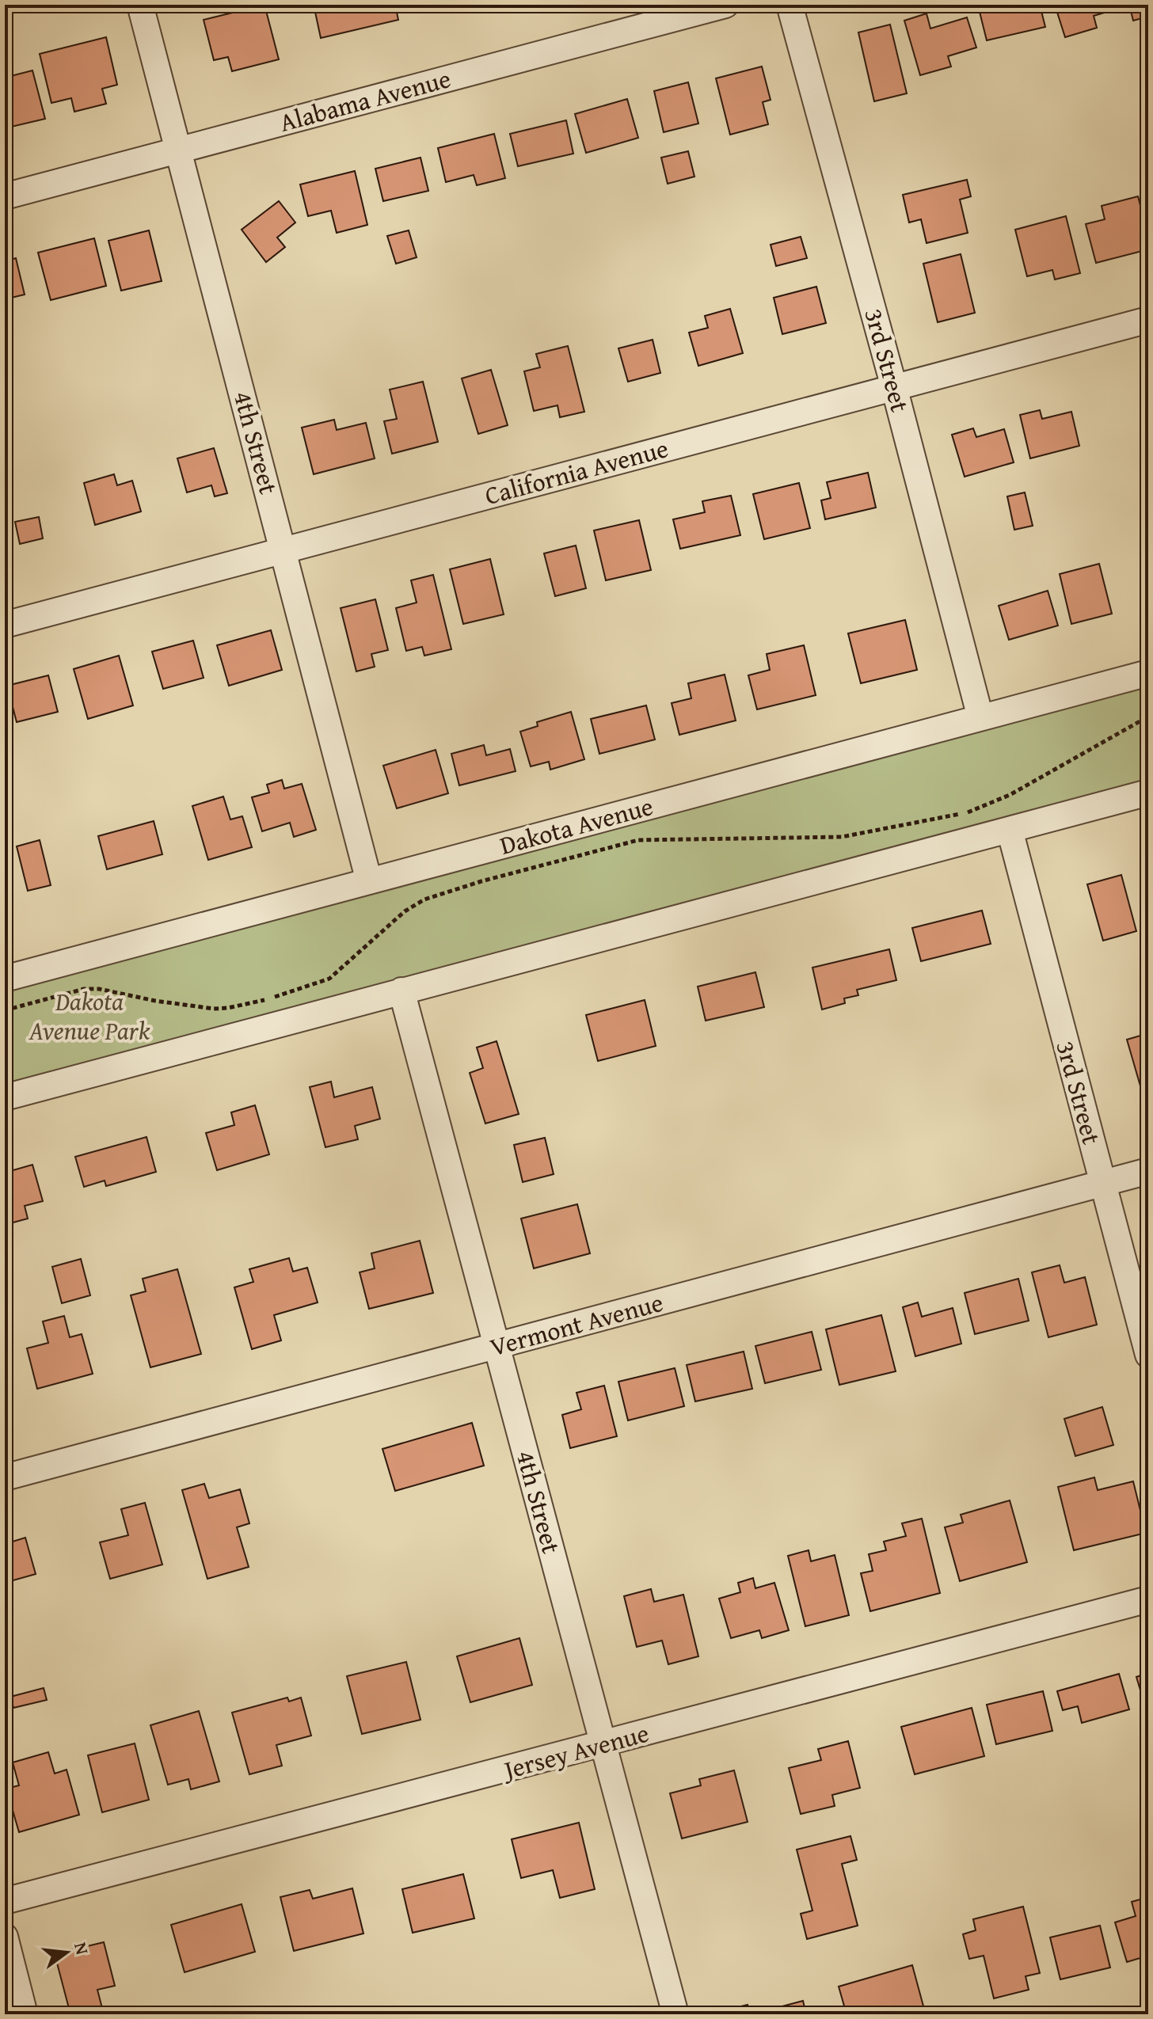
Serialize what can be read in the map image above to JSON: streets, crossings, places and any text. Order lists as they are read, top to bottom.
{
  "streets": {
    "street": [
      "Alabama Avenue",
      "3rd Street",
      "4th Street",
      "California Avenue",
      "Dakota Avenue",
      "Vermont Avenue",
      "Jersey Avenue"
    ]
  },
  "crossings": [
    ["Alabama Avenue", "4th Street"],
    ["3rd Street", "California Avenue"],
    ["3rd Street", "Dakota Avenue"],
    ["3rd Street", "Vermont Avenue"],
    ["4th Street", "California Avenue"],
    ["4th Street", "Dakota Avenue"],
    ["4th Street", "Vermont Avenue"],
    ["4th Street", "Jersey Avenue"]
  ],
  "parks": ["Dakota Avenue Park"],
  "north": "right"
}
